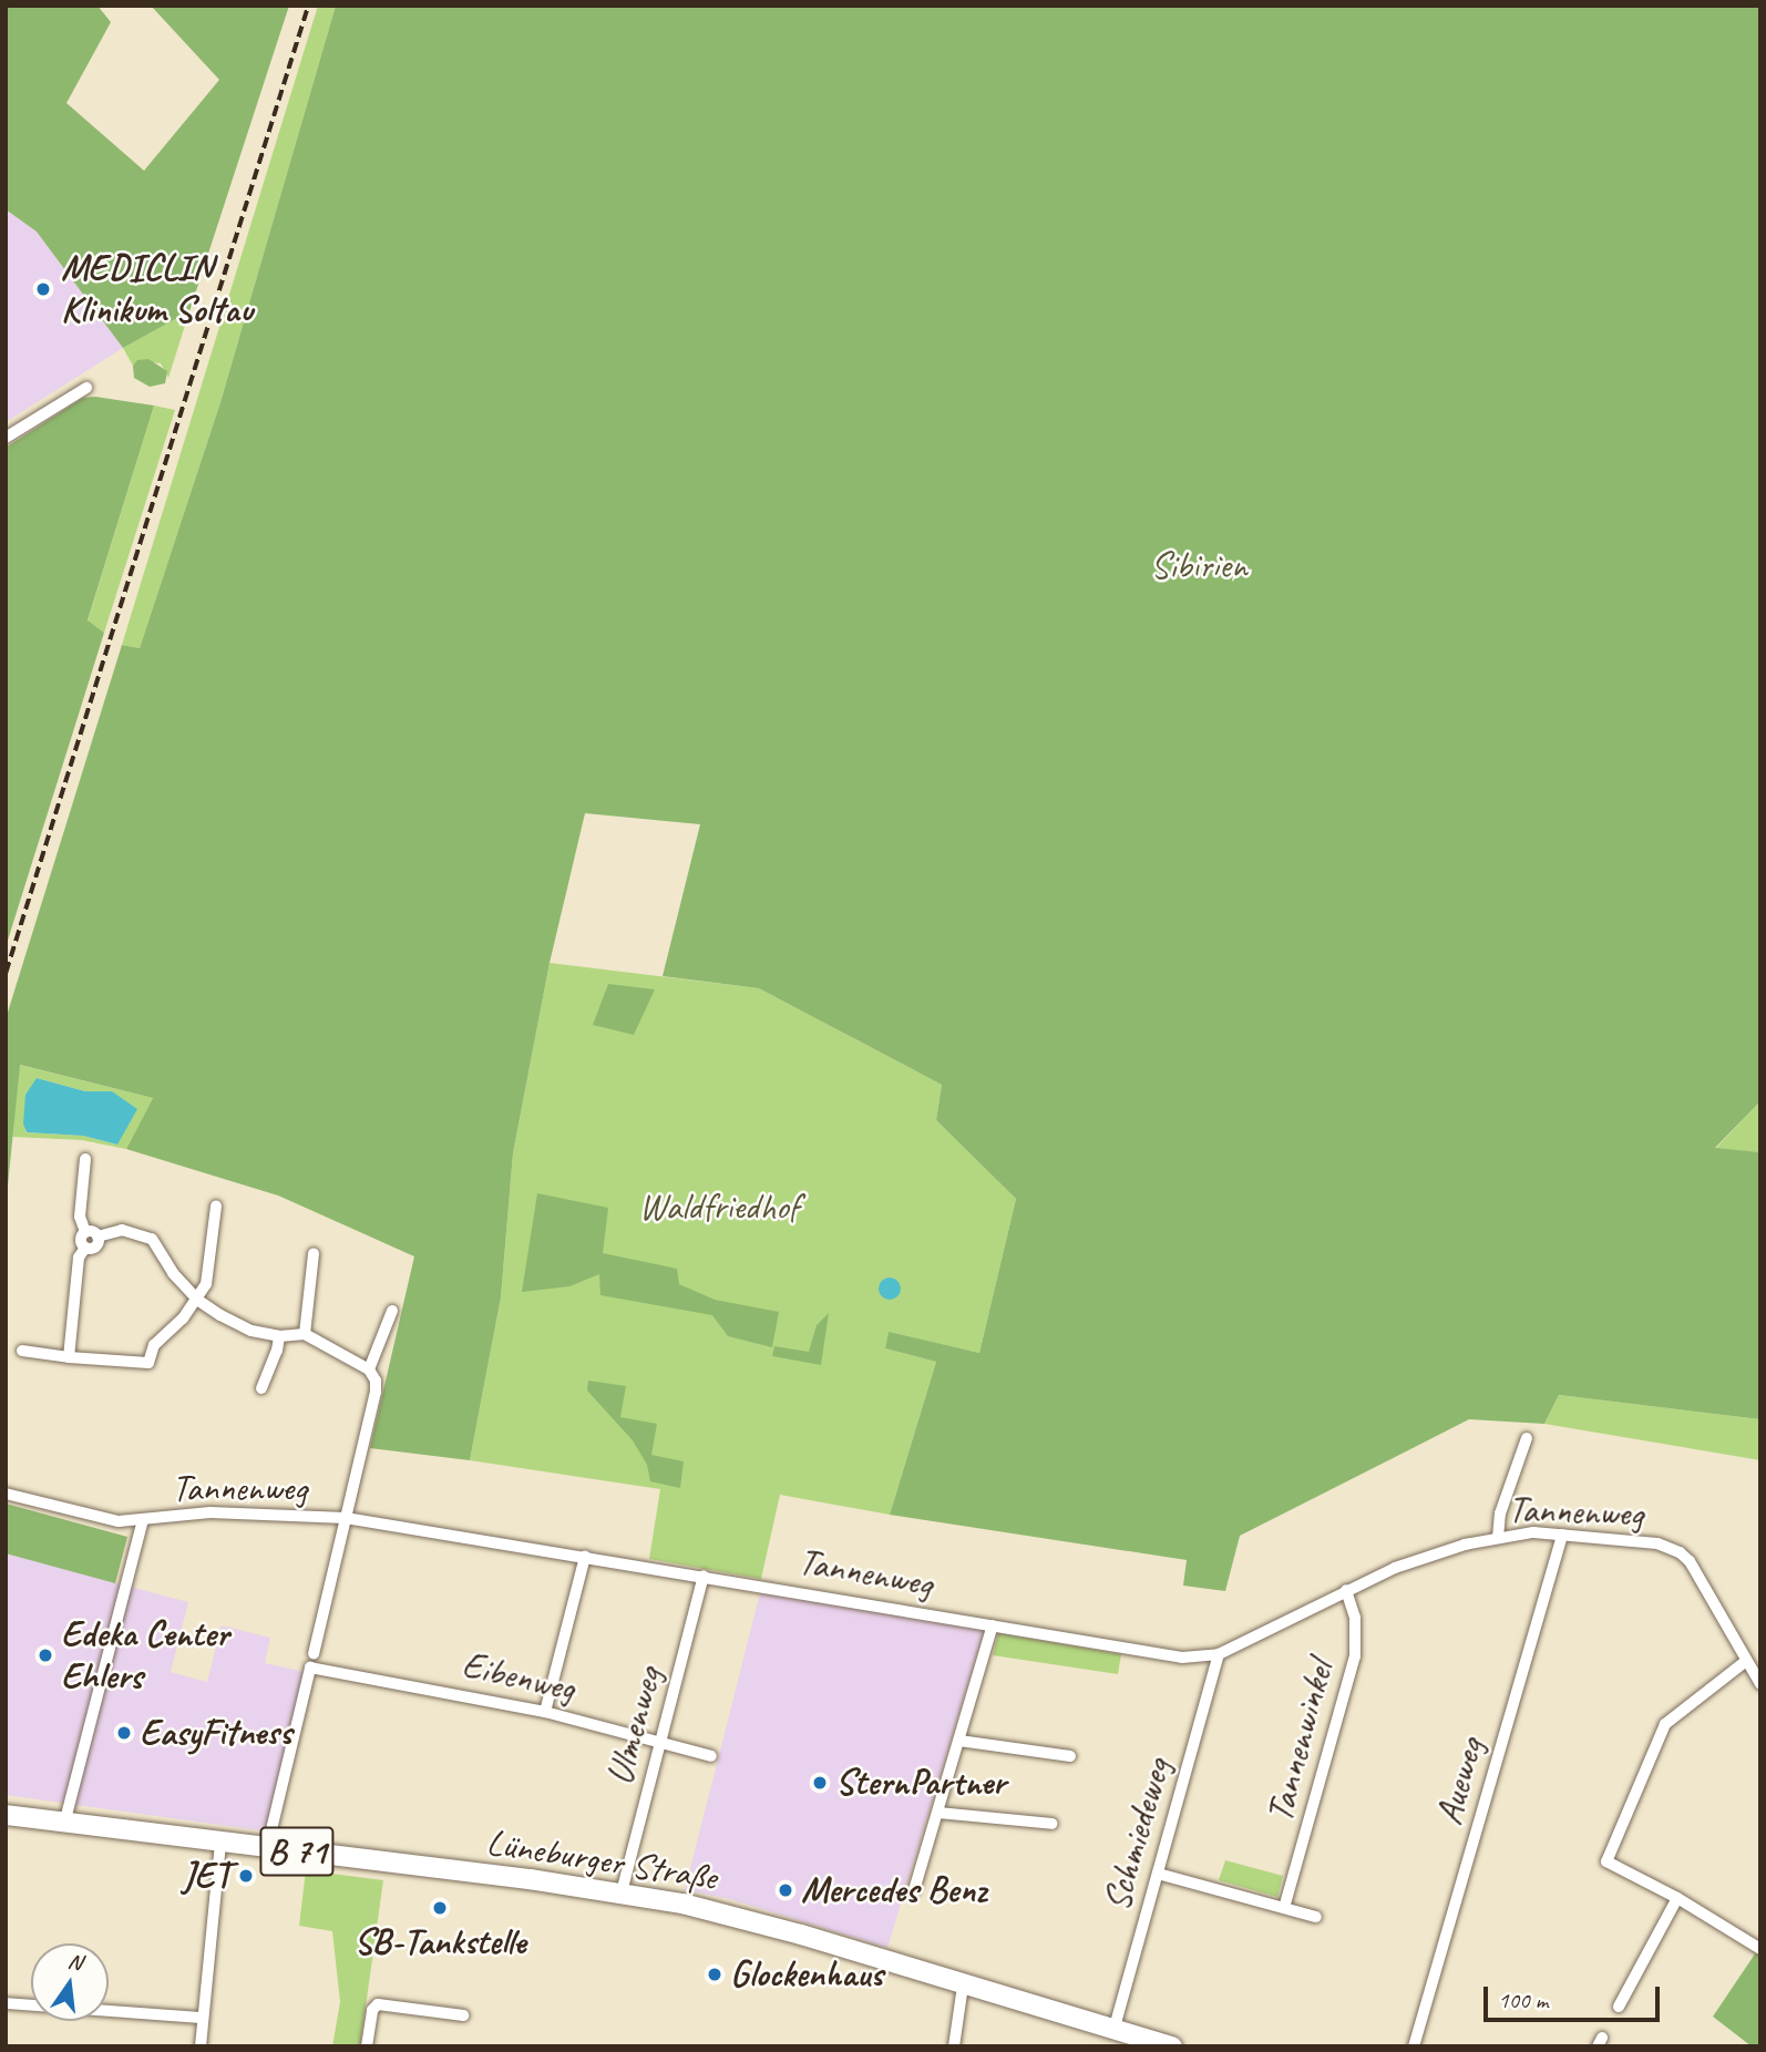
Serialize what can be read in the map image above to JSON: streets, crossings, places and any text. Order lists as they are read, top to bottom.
{
  "streets": {
    "main road": ["B 71", "Lüneburger Straße"],
    "street": [
      "Tannenweg",
      "Eibenweg",
      "Ulmenweg",
      "Tannenwinkel",
      "Aueweg",
      "Schmiedeweg"
    ]
  },
  "crossings": [
    ["Tannenweg", "Ulmenweg"],
    ["Tannenweg", "Tannenwinkel"],
    ["Tannenweg", "Aueweg"],
    ["Tannenweg", "Schmiedeweg"],
    ["Eibenweg", "Ulmenweg"],
    ["Eibenweg", "Lüneburger Straße"],
    ["Ulmenweg", "Lüneburger Straße"],
    ["Schmiedeweg", "Lüneburger Straße"]
  ],
  "parks": ["Sibirien", "Waldfriedhof"],
  "places": [
    "MEDICLIN Klinikum Soltau",
    "Edeka Center Ehlers",
    "EasyFitness",
    "SternPartner",
    "JET",
    "Mercedes Benz",
    "SB-Tankstelle",
    "Glockenhaus"
  ],
  "scale_bar": "100 m",
  "north": "top"
}
